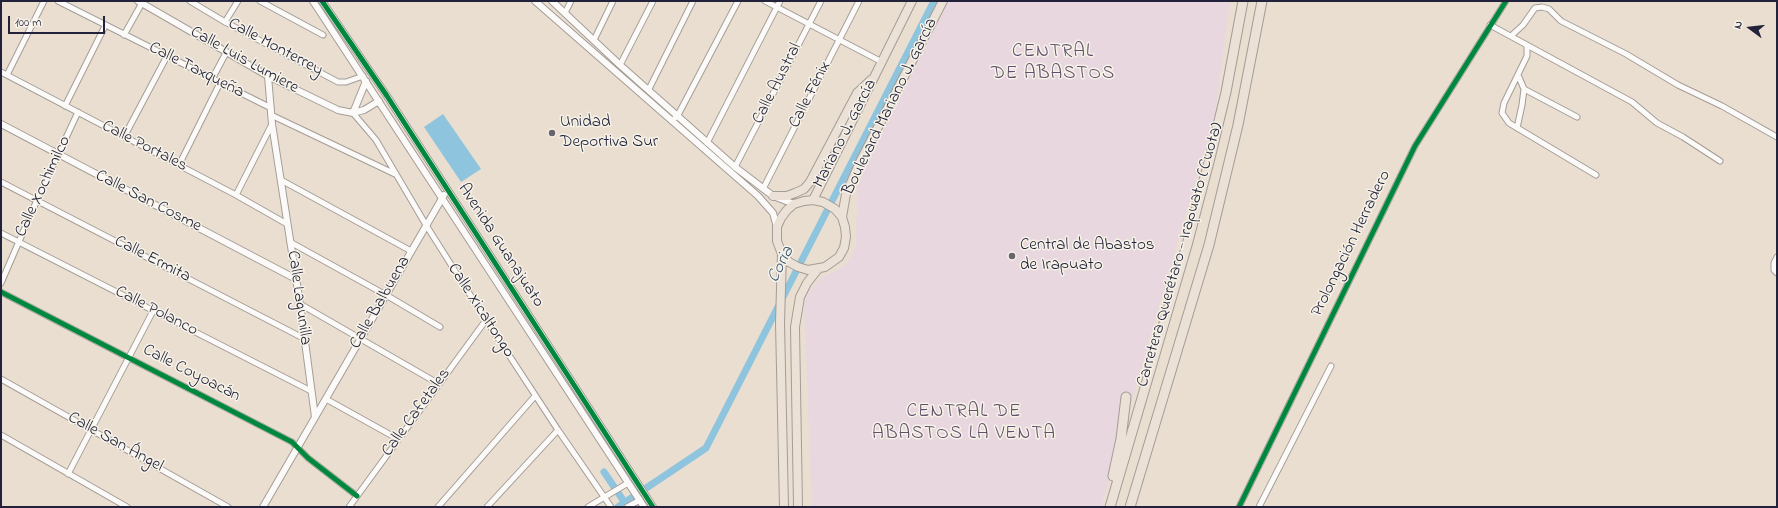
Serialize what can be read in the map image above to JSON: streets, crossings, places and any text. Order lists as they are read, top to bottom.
{
  "streets": {
    "highway": ["Carretera Querétaro - Irapuato (Cuota)"],
    "main road": ["Boulevard Mariano J. García", "Mariano J. García"],
    "street": [
      "Calle Monterrey",
      "Calle Luis Lumiere",
      "Calle Taxqueña",
      "Calle Austral",
      "Calle Fénix",
      "Calle Portales",
      "Calle Xochimilco",
      "Calle San Cosme",
      "Prolongación Herradero",
      "Avenida Guanajuato",
      "Calle Ermita",
      "Calle Lagunilla",
      "Calle Balbuena",
      "Calle Xicaltongo",
      "Calle Polanco",
      "Calle Coyoacán",
      "Calle Cafetales",
      "Calle San Ángel"
    ]
  },
  "crossings": [
    ["Calle Monterrey", "Avenida Guanajuato"],
    ["Calle Luis Lumiere", "Calle Lagunilla"],
    ["Calle Luis Lumiere", "Calle Xicaltongo"],
    ["Calle Taxqueña", "Calle Lagunilla"],
    ["Boulevard Mariano J. García", "Mariano J. García"],
    ["Calle Portales", "Calle Xochimilco"],
    ["Calle Portales", "Calle Lagunilla"],
    ["Calle Xochimilco", "Calle San Cosme"],
    ["Calle Xochimilco", "Calle Ermita"],
    ["Calle Xochimilco", "Calle Polanco"],
    ["Calle San Cosme", "Calle Lagunilla"],
    ["Avenida Guanajuato", "Calle Balbuena"],
    ["Calle Ermita", "Calle Lagunilla"],
    ["Calle Lagunilla", "Calle Balbuena"],
    ["Calle Lagunilla", "Calle Polanco"],
    ["Calle Balbuena", "Calle Xicaltongo"],
    ["Calle Xicaltongo", "Calle Cafetales"],
    ["Calle Coyoacán", "Calle Cafetales"]
  ],
  "districts": ["CENTRAL DE ABASTOS", "CENTRAL DE ABASTOS LA VENTA"],
  "water": ["Coria"],
  "places": ["Unidad Deportiva Sur", "Central de Abastos de Irapuato"],
  "scale_bar": "100 m",
  "north": "left"
}
